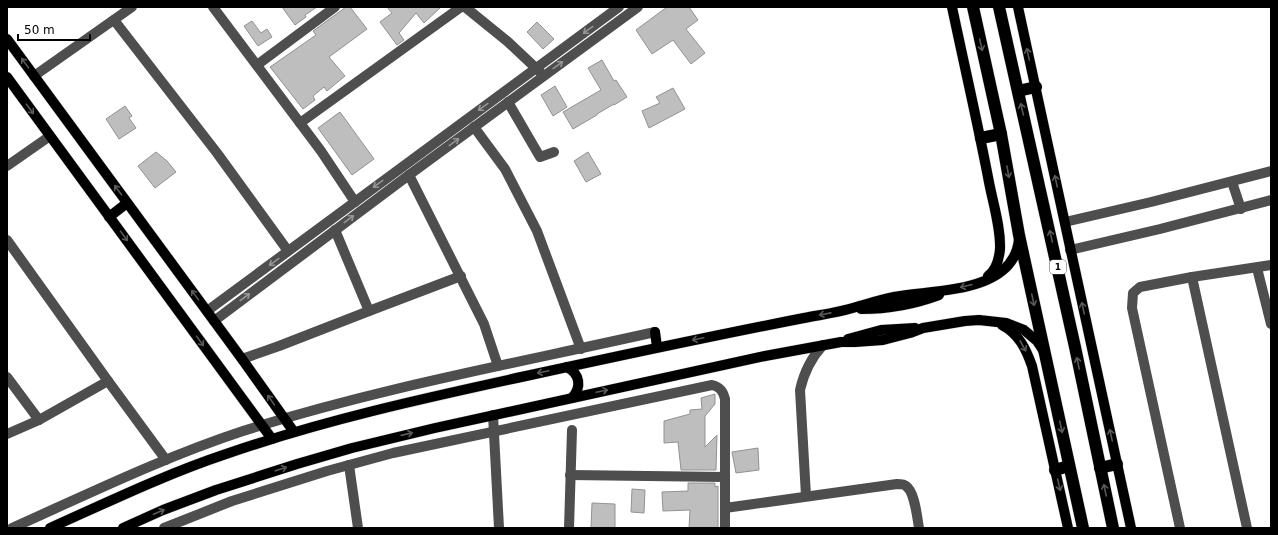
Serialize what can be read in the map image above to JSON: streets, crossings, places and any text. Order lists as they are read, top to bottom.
{
  "streets": {
    "highway": ["1"]
  },
  "scale_bar": "50 m"
}
